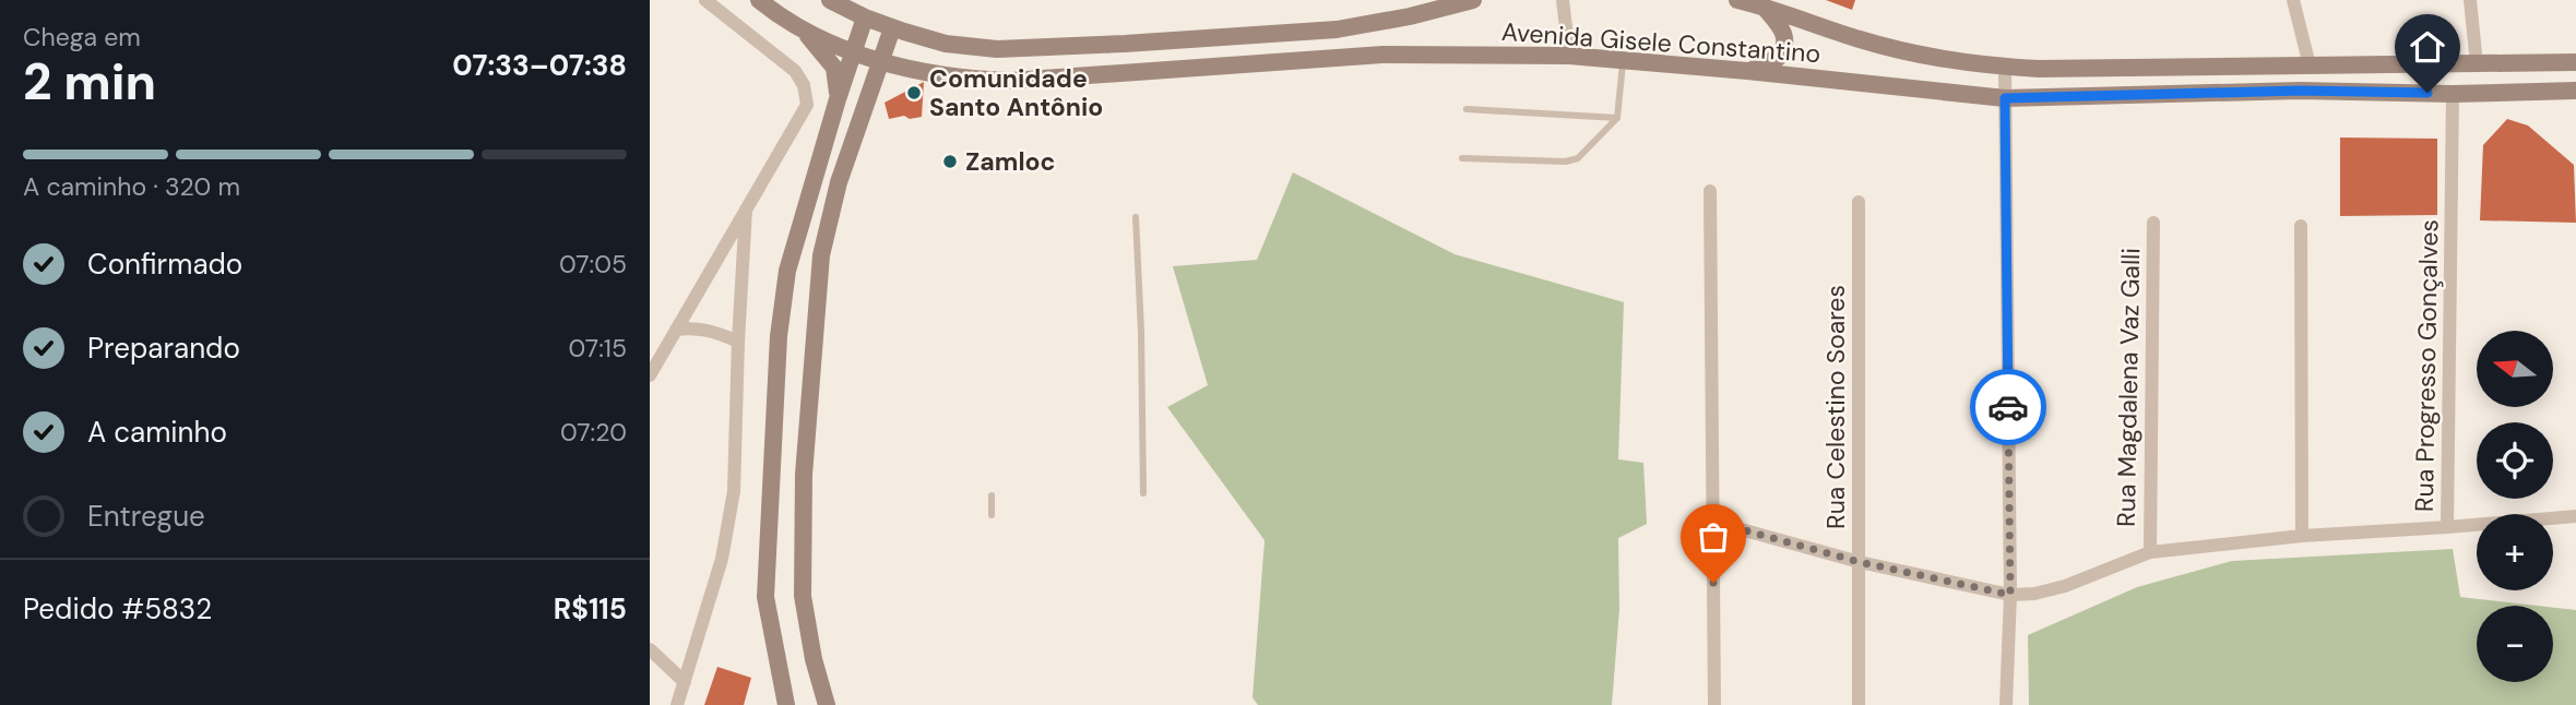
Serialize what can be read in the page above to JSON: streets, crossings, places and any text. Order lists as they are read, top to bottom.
{
  "streets": {
    "main road": ["Avenida Gisele Constantino"],
    "street": ["Rua Progresso Gonçalves", "Rua Magdalena Vaz Galli", "Rua Celestino Soares"]
  },
  "crossings": [
    ["Avenida Gisele Constantino", "Rua Progresso Gonçalves"],
    ["Rua Progresso Gonçalves", "Rua Magdalena Vaz Galli"],
    ["Rua Progresso Gonçalves", "Rua Celestino Soares"]
  ],
  "places": ["Comunidade Santo Antônio", "Zamloc"],
  "north": "left",
  "page": {
    "heading": ["2 min", "Chega em", "07:33–07:38"],
    "panel": ["Pedido #5832", "R$115"],
    "bar": "A caminho · 320 m",
    "list": [
      ["Confirmado", "07:05"],
      ["Preparando", "07:15"],
      ["A caminho", "07:20"],
      "Entregue"
    ],
    "map_buttons": ["+", "−"]
  }
}
